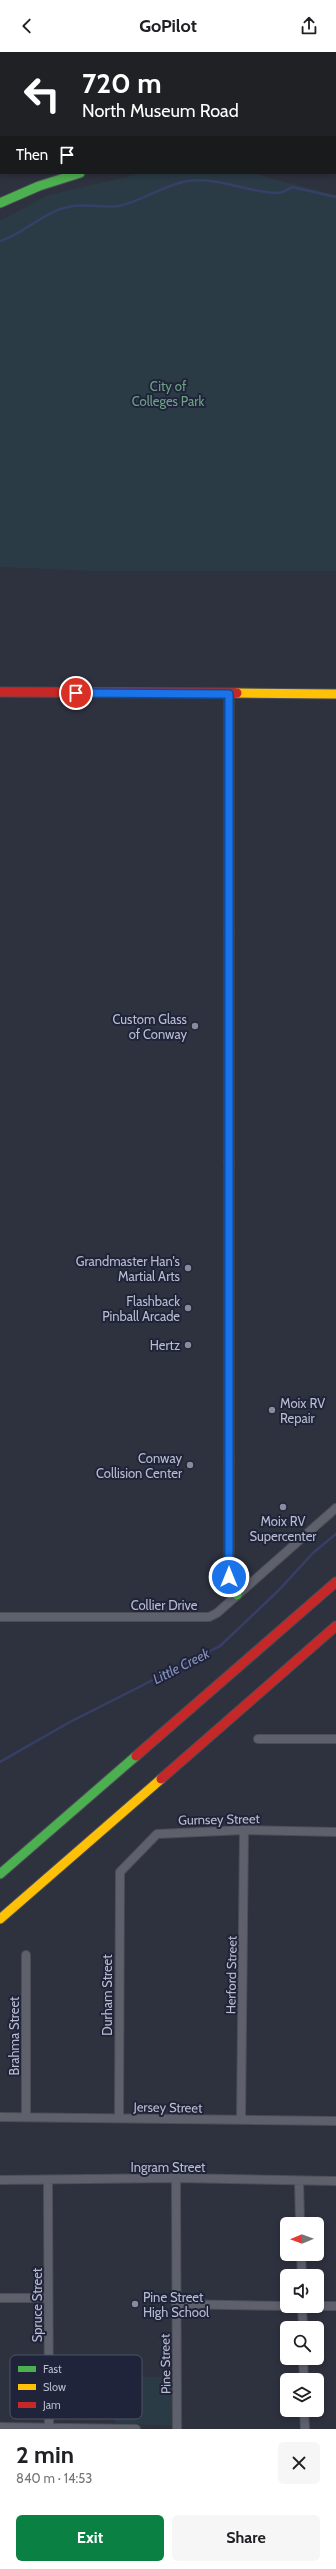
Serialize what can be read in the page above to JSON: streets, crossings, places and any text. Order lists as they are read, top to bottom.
{
  "streets": {
    "street": [
      "Collier Drive",
      "Gurnsey Street",
      "Herford Street",
      "Durham Street",
      "Brahma Street",
      "Jersey Street",
      "Ingram Street",
      "Spruce Street",
      "Pine Street"
    ]
  },
  "crossings": [
    ["Gurnsey Street", "Herford Street"],
    ["Gurnsey Street", "Durham Street"],
    ["Herford Street", "Jersey Street"],
    ["Durham Street", "Jersey Street"],
    ["Brahma Street", "Jersey Street"],
    ["Ingram Street", "Spruce Street"],
    ["Ingram Street", "Pine Street"]
  ],
  "water": ["Little Creek"],
  "parks": ["City of Colleges Park"],
  "places": [
    "Custom Glass of Conway",
    "Grandmaster Han's Martial Arts",
    "Flashback Pinball Arcade",
    "Hertz",
    "Moix RV Repair",
    "Conway Collision Center",
    "Moix RV Supercenter",
    "Pine Street High School"
  ],
  "legend": ["Fast", "Slow", "Jam"],
  "north": "left",
  "page": {
    "header": "GoPilot",
    "turn": ["720 m", "North Museum Road"],
    "then": "Then",
    "heading": ["2 min", "840 m · 14:53"],
    "buttons": ["Exit", "Share"]
  }
}
